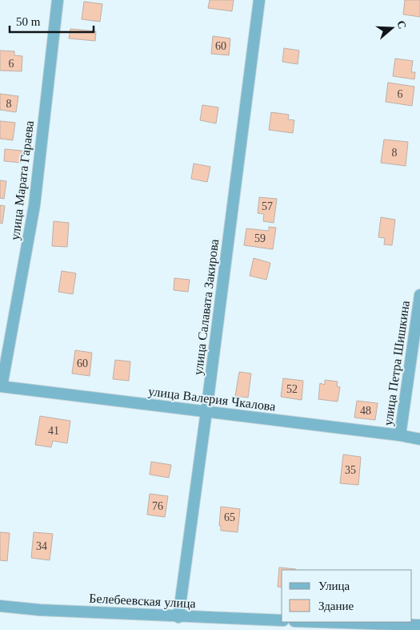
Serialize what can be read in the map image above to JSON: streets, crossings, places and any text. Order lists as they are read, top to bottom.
{
  "streets": {
    "street": [
      "улица Марата Гараева",
      "улица Салавата Закирова",
      "улица Петра Шишкина",
      "улица Валерия Чкалова",
      "Белебеевская улица"
    ]
  },
  "crossings": [
    ["улица Марата Гараева", "улица Валерия Чкалова"],
    ["улица Салавата Закирова", "улица Валерия Чкалова"],
    ["улица Салавата Закирова", "Белебеевская улица"],
    ["улица Петра Шишкина", "улица Валерия Чкалова"]
  ],
  "house_numbers": [
    "60",
    "6",
    "6",
    "8",
    "8",
    "57",
    "59",
    "60",
    "52",
    "48",
    "41",
    "35",
    "76",
    "65",
    "34"
  ],
  "legend": ["Улица", "Здание"],
  "scale_bar": "50 m",
  "north": "right"
}
